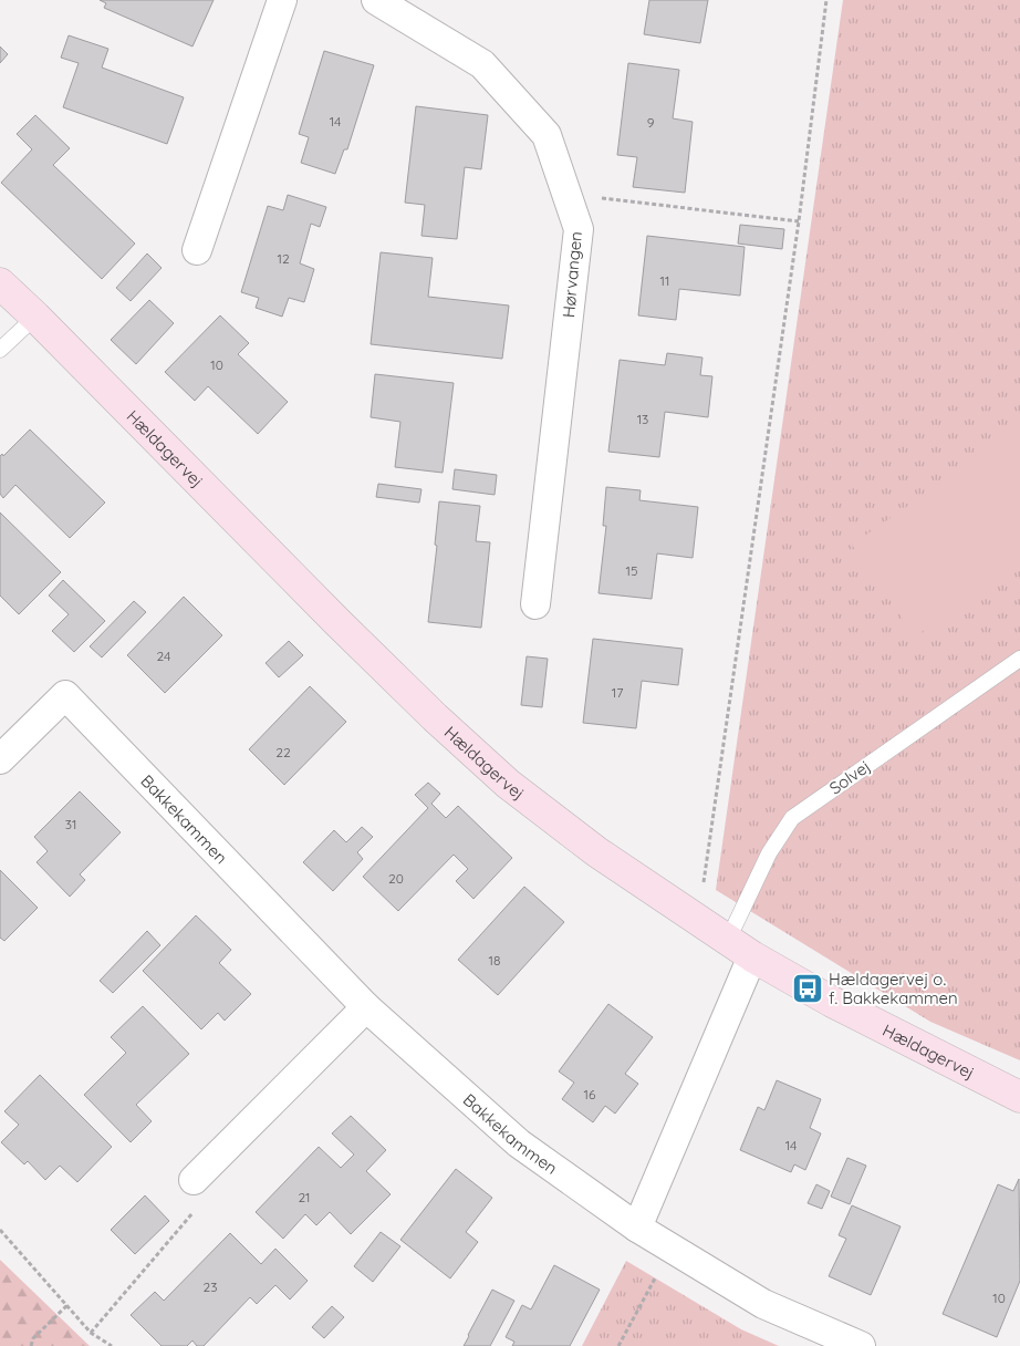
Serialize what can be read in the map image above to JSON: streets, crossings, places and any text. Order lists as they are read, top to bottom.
{
  "streets": {
    "street": ["Hørvangen", "Hældagervej", "Bakkekammen"],
    "lane": ["Solvej"]
  },
  "crossings": [
    ["Hældagervej", "Solvej"]
  ],
  "places": {
    "bus stop": ["Hældagervej o. f. Bakkekammen"]
  },
  "house_numbers": [
    "14",
    "9",
    "12",
    "11",
    "10",
    "13",
    "15",
    "24",
    "17",
    "22",
    "31",
    "20",
    "18",
    "16",
    "14",
    "21",
    "23",
    "10"
  ]
}
